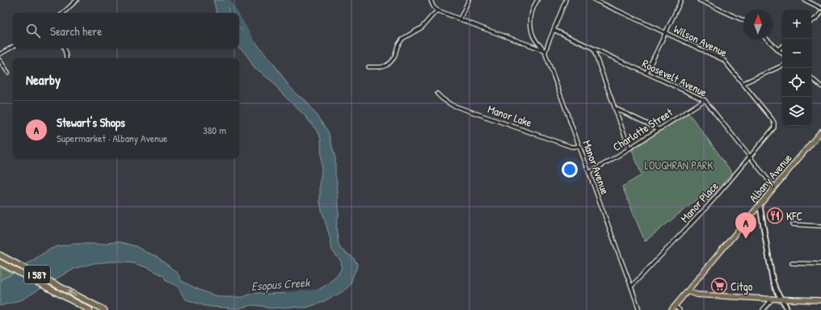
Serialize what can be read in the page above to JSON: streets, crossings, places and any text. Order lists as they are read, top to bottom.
{
  "streets": {
    "highway": ["I 587"],
    "main road": ["Albany Avenue"],
    "street": [
      "Wilson Avenue",
      "Roosevelt Avenue",
      "Manor Lake",
      "Charlotte Street",
      "Manor Avenue",
      "Manor Place"
    ]
  },
  "crossings": [
    ["Wilson Avenue", "Manor Place"],
    ["Roosevelt Avenue", "Charlotte Street"],
    ["Roosevelt Avenue", "Albany Avenue"],
    ["Roosevelt Avenue", "Manor Place"],
    ["Manor Lake", "Manor Avenue"],
    ["Charlotte Street", "Manor Avenue"],
    ["Manor Avenue", "Manor Place"]
  ],
  "water": ["Esopus Creek"],
  "parks": ["LOUGHRAN PARK"],
  "places": {
    "restaurant": ["KFC"],
    "supermarket": ["Citgo"]
  },
  "north": "top",
  "page": {
    "map_buttons": ["+", "−"],
    "search": "Search here",
    "heading": "Nearby",
    "list": [
      {
        "mark": "A",
        "name": "Stewart's Shops",
        "note": "Supermarket · Albany Avenue",
        "value": "380 m"
      }
    ],
    "pins": "A"
  }
}
